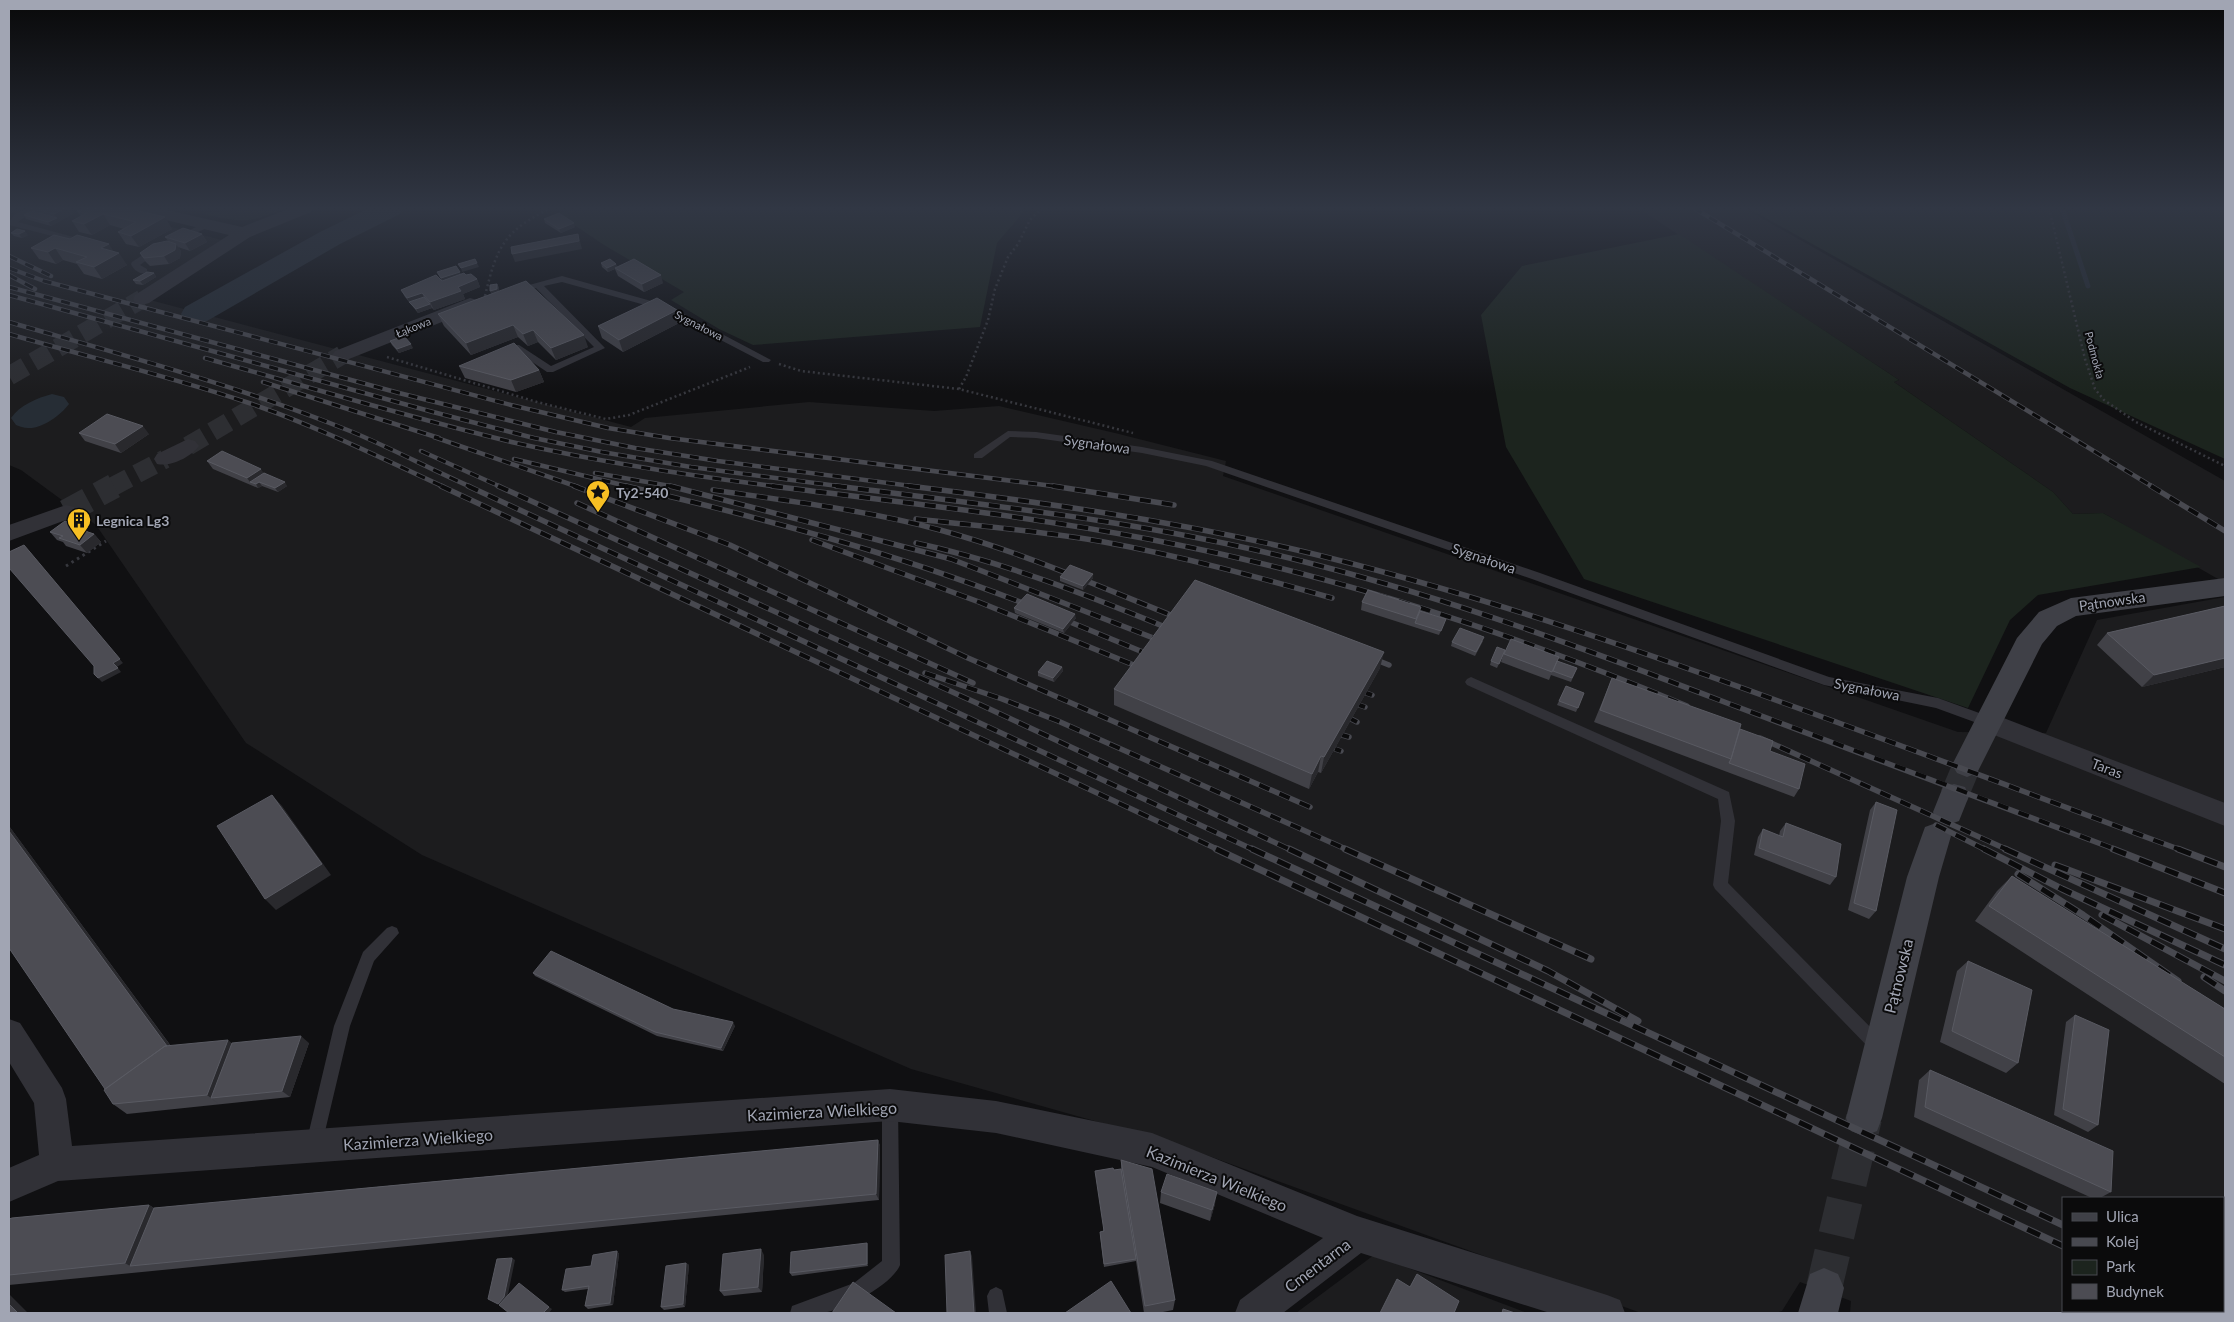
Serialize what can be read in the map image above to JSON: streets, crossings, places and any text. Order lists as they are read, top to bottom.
{
  "streets": {
    "street": [
      "Łąkowa",
      "Pątnowska",
      "Taras",
      "Kazimierza Wielkiego",
      "Cmentarna"
    ],
    "lane": ["Sygnałowa"],
    "path": ["Podmokła"]
  },
  "crossings": [
    ["Sygnałowa", "Łąkowa"],
    ["Sygnałowa", "Pątnowska"],
    ["Sygnałowa", "Taras"],
    ["Pątnowska", "Taras"],
    ["Kazimierza Wielkiego", "Cmentarna"]
  ],
  "places": {
    "place": ["Ty2-540"],
    "building": ["Legnica Lg3"]
  },
  "legend": [
    "Ulica",
    "Kolej",
    "Park",
    "Budynek"
  ]
}
